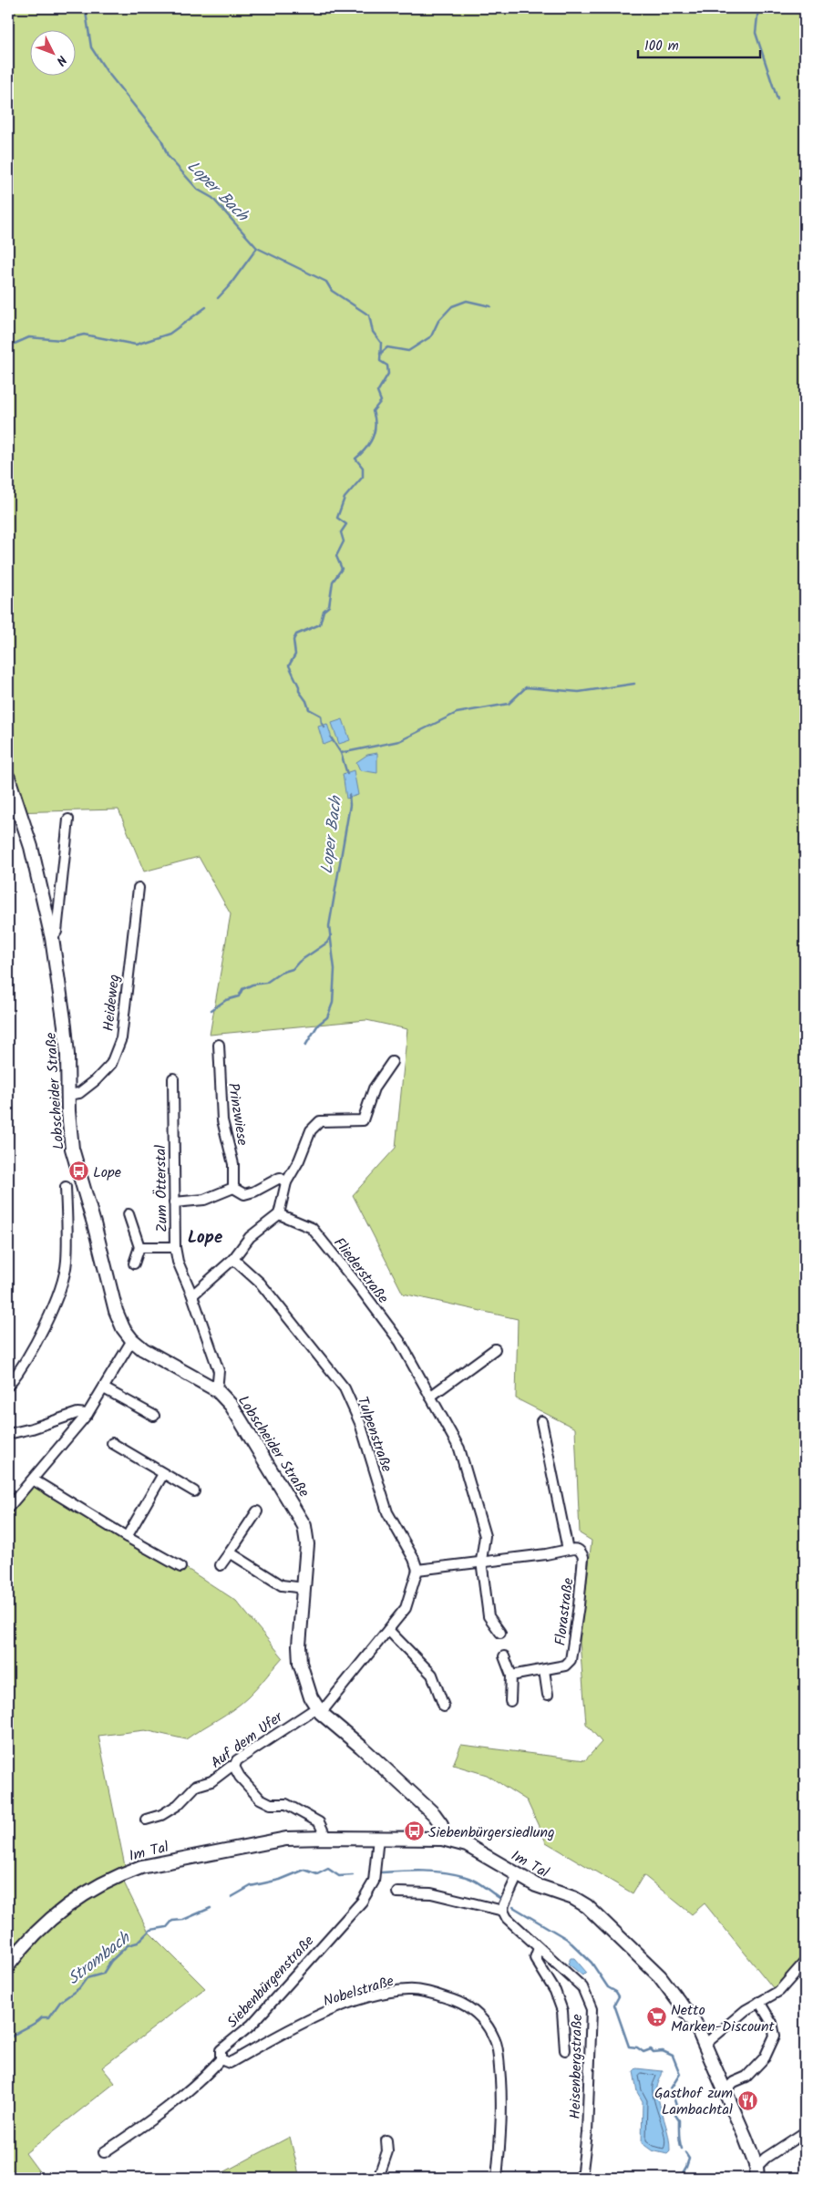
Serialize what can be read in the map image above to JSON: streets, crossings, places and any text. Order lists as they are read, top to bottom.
{
  "streets": {
    "street": [
      "Heideweg",
      "Lobscheider Straße",
      "Prinzwiese",
      "Zum Ötterstal",
      "Fliederstraße",
      "Tulpenstraße",
      "Florastraße",
      "Auf dem Ufer",
      "Im Tal",
      "Siebenbürgenstraße",
      "Nobelstraße",
      "Heisenbergstraße"
    ]
  },
  "crossings": [
    ["Heideweg", "Lobscheider Straße"],
    ["Lobscheider Straße", "Auf dem Ufer"],
    ["Lobscheider Straße", "Im Tal"],
    ["Im Tal", "Siebenbürgenstraße"],
    ["Siebenbürgenstraße", "Nobelstraße"]
  ],
  "districts": ["Lope"],
  "water": ["Loper Bach", "Strombach"],
  "places": {
    "bus stop": ["Lope", "Siebenbürgersiedlung"],
    "supermarket": ["Netto Marken-Discount"],
    "restaurant": ["Gasthof zum Lambachtal"]
  },
  "scale_bar": "100 m",
  "north": "bottom right"
}
